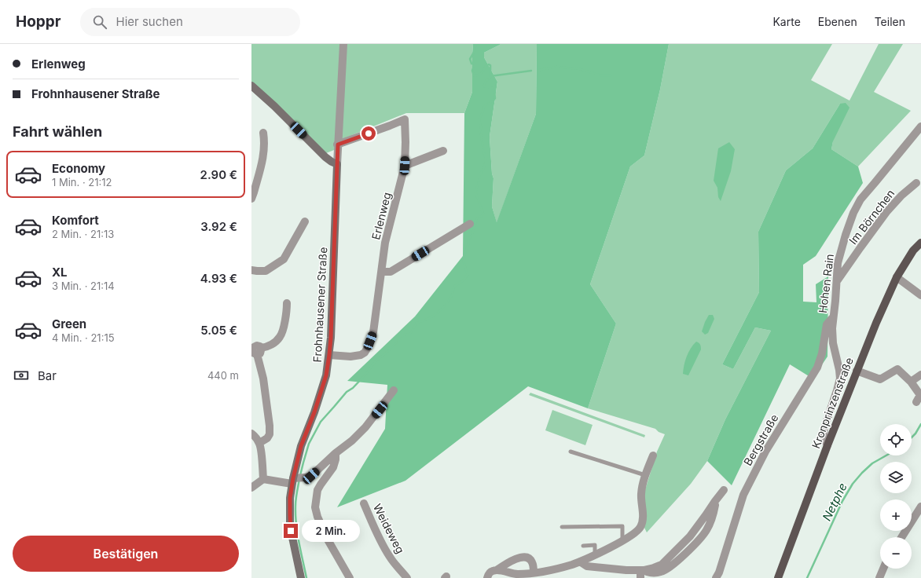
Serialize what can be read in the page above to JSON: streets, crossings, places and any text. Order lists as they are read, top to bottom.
{
  "streets": {
    "main road": ["Frohnhausener Straße", "Kronprinzenstraße"],
    "street": [
      "Erlenweg",
      "Im Börnchen",
      "Hohen Rain",
      "Bergstraße",
      "Weideweg"
    ]
  },
  "crossings": [
    ["Erlenweg", "Frohnhausener Straße"],
    ["Im Börnchen", "Hohen Rain"],
    ["Hohen Rain", "Kronprinzenstraße"],
    ["Hohen Rain", "Bergstraße"]
  ],
  "water": ["Netphe"],
  "page": {
    "header": "Hoppr",
    "search": "Hier suchen",
    "nav": ["Karte", "Ebenen", "Teilen"],
    "banner": ["Erlenweg", "Frohnhausener Straße"],
    "heading": "Fahrt wählen",
    "list": [
      {
        "name": "Economy",
        "note": "1 Min. · 21:12",
        "value": "2.90 €"
      },
      {
        "name": "Komfort",
        "note": "2 Min. · 21:13",
        "value": "3.92 €"
      },
      {
        "name": "XL",
        "note": "3 Min. · 21:14",
        "value": "4.93 €"
      },
      {
        "name": "Green",
        "note": "4 Min. · 21:15",
        "value": "5.05 €"
      }
    ],
    "pay": ["Bar", "440 m"],
    "map_buttons": ["+", "−"],
    "bubble": "2 Min.",
    "buttons": "Bestätigen"
  }
}
